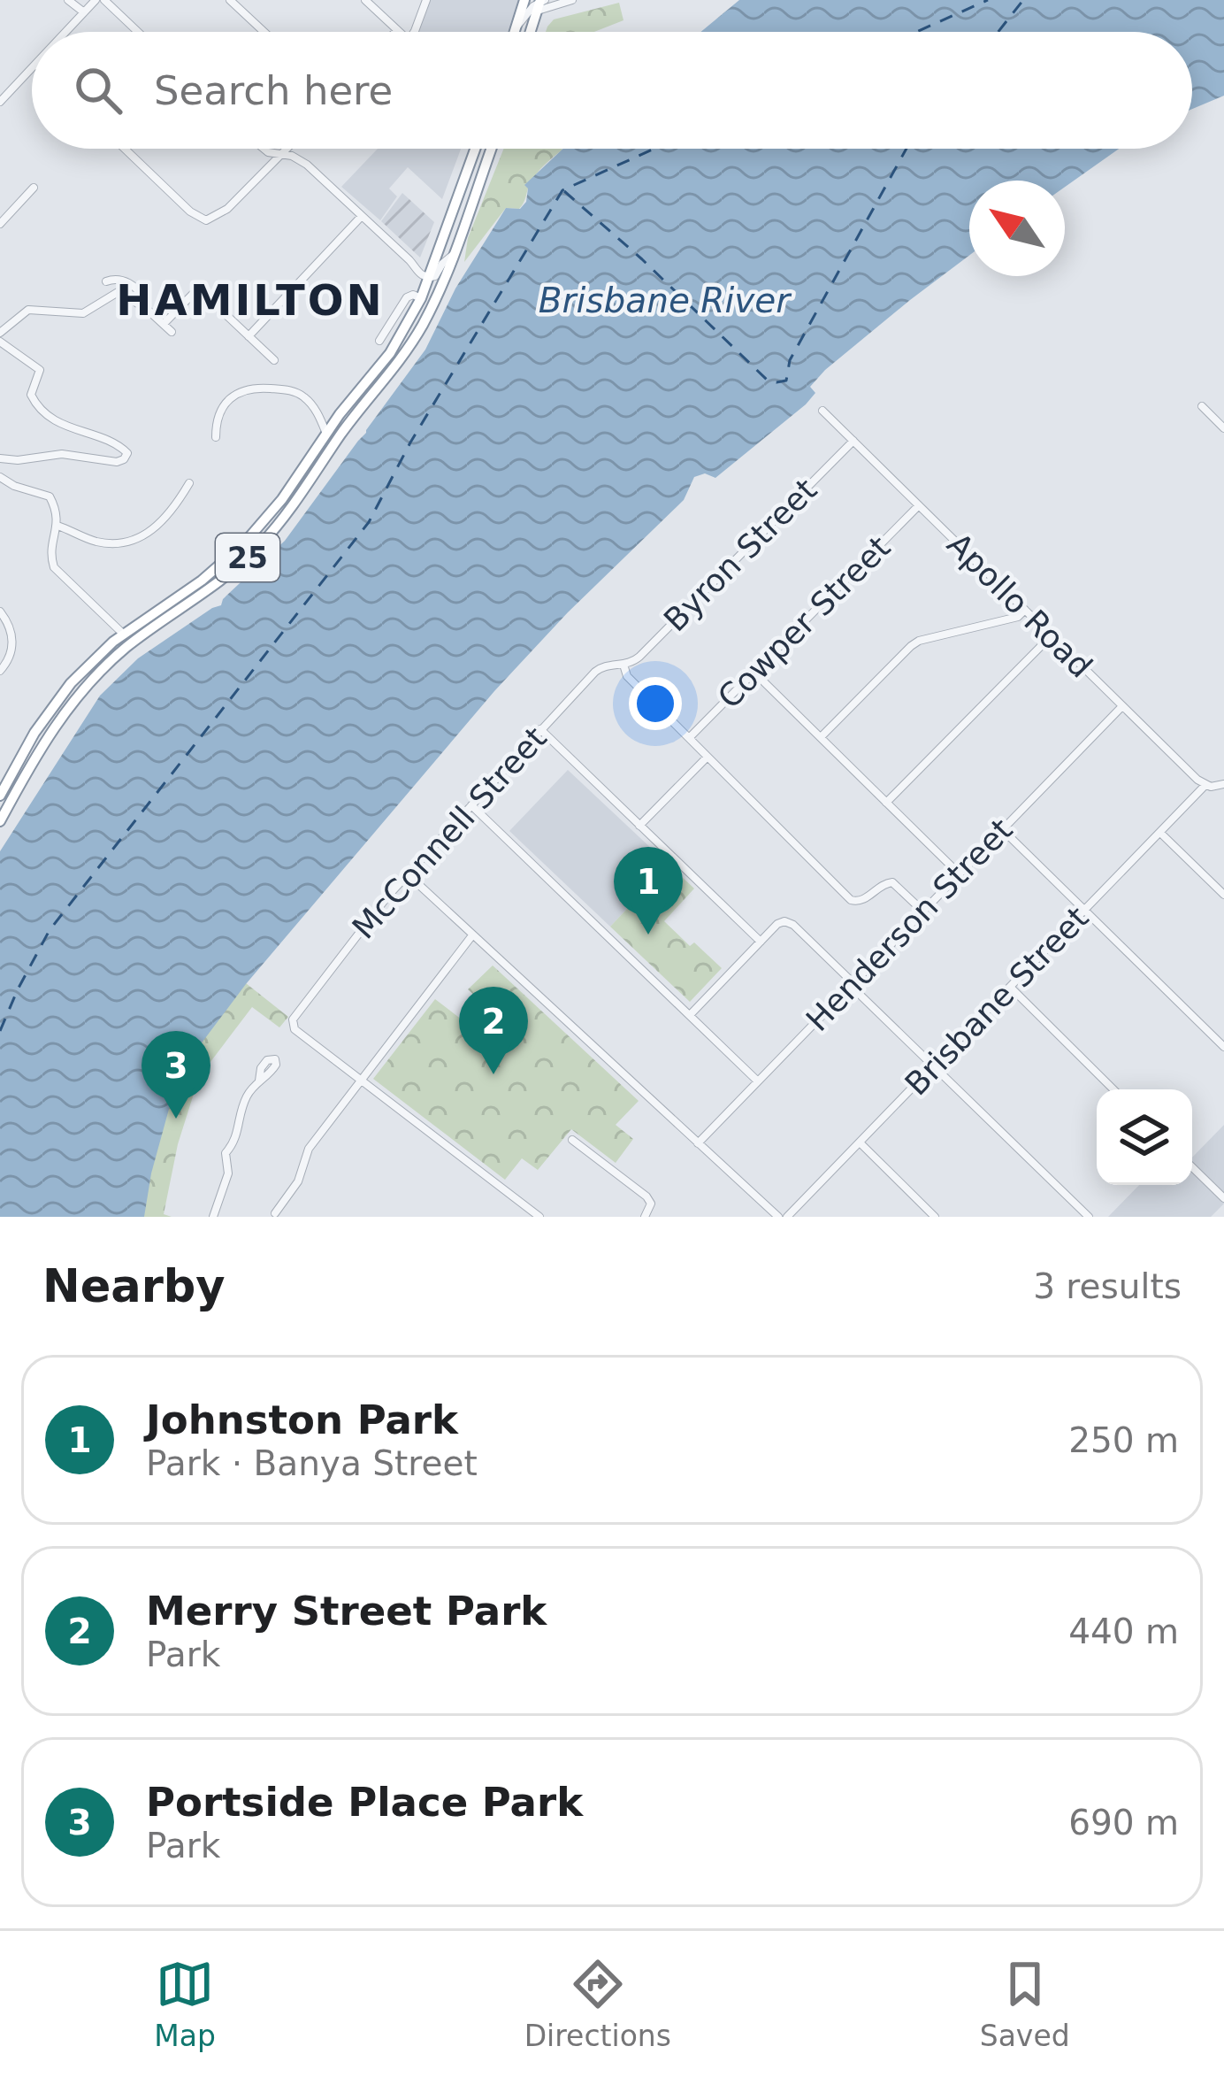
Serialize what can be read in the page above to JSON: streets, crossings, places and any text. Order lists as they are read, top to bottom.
{
  "streets": {
    "highway": ["25"],
    "street": [
      "Byron Street",
      "Apollo Road",
      "Cowper Street",
      "McConnell Street",
      "Henderson Street",
      "Brisbane Street"
    ]
  },
  "crossings": [
    ["Byron Street", "Apollo Road"],
    ["Byron Street", "McConnell Street"],
    ["Apollo Road", "Cowper Street"],
    ["Apollo Road", "Henderson Street"],
    ["Apollo Road", "Brisbane Street"]
  ],
  "districts": ["HAMILTON"],
  "water": ["Brisbane River"],
  "north": "top left",
  "page": {
    "search": "Search here",
    "pins": ["1", "2", "3"],
    "heading": ["Nearby", "3 results"],
    "list": [
      {
        "mark": "1",
        "name": "Johnston Park",
        "note": "Park · Banya Street",
        "value": "250 m"
      },
      {
        "mark": "2",
        "name": "Merry Street Park",
        "note": "Park",
        "value": "440 m"
      },
      {
        "mark": "3",
        "name": "Portside Place Park",
        "note": "Park",
        "value": "690 m"
      }
    ],
    "nav": ["Map", "Directions", "Saved"]
  }
}
